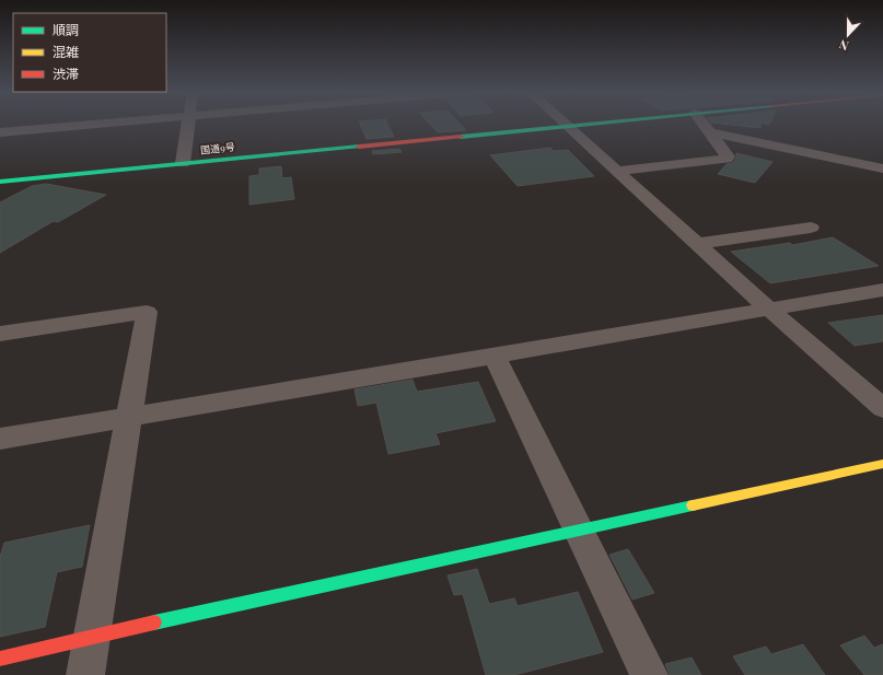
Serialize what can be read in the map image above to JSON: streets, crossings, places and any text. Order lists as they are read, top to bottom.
{
  "streets": {
    "main road": ["国道9号"]
  },
  "legend": ["順調", "混雑", "渋滞"],
  "north": "bottom"
}
